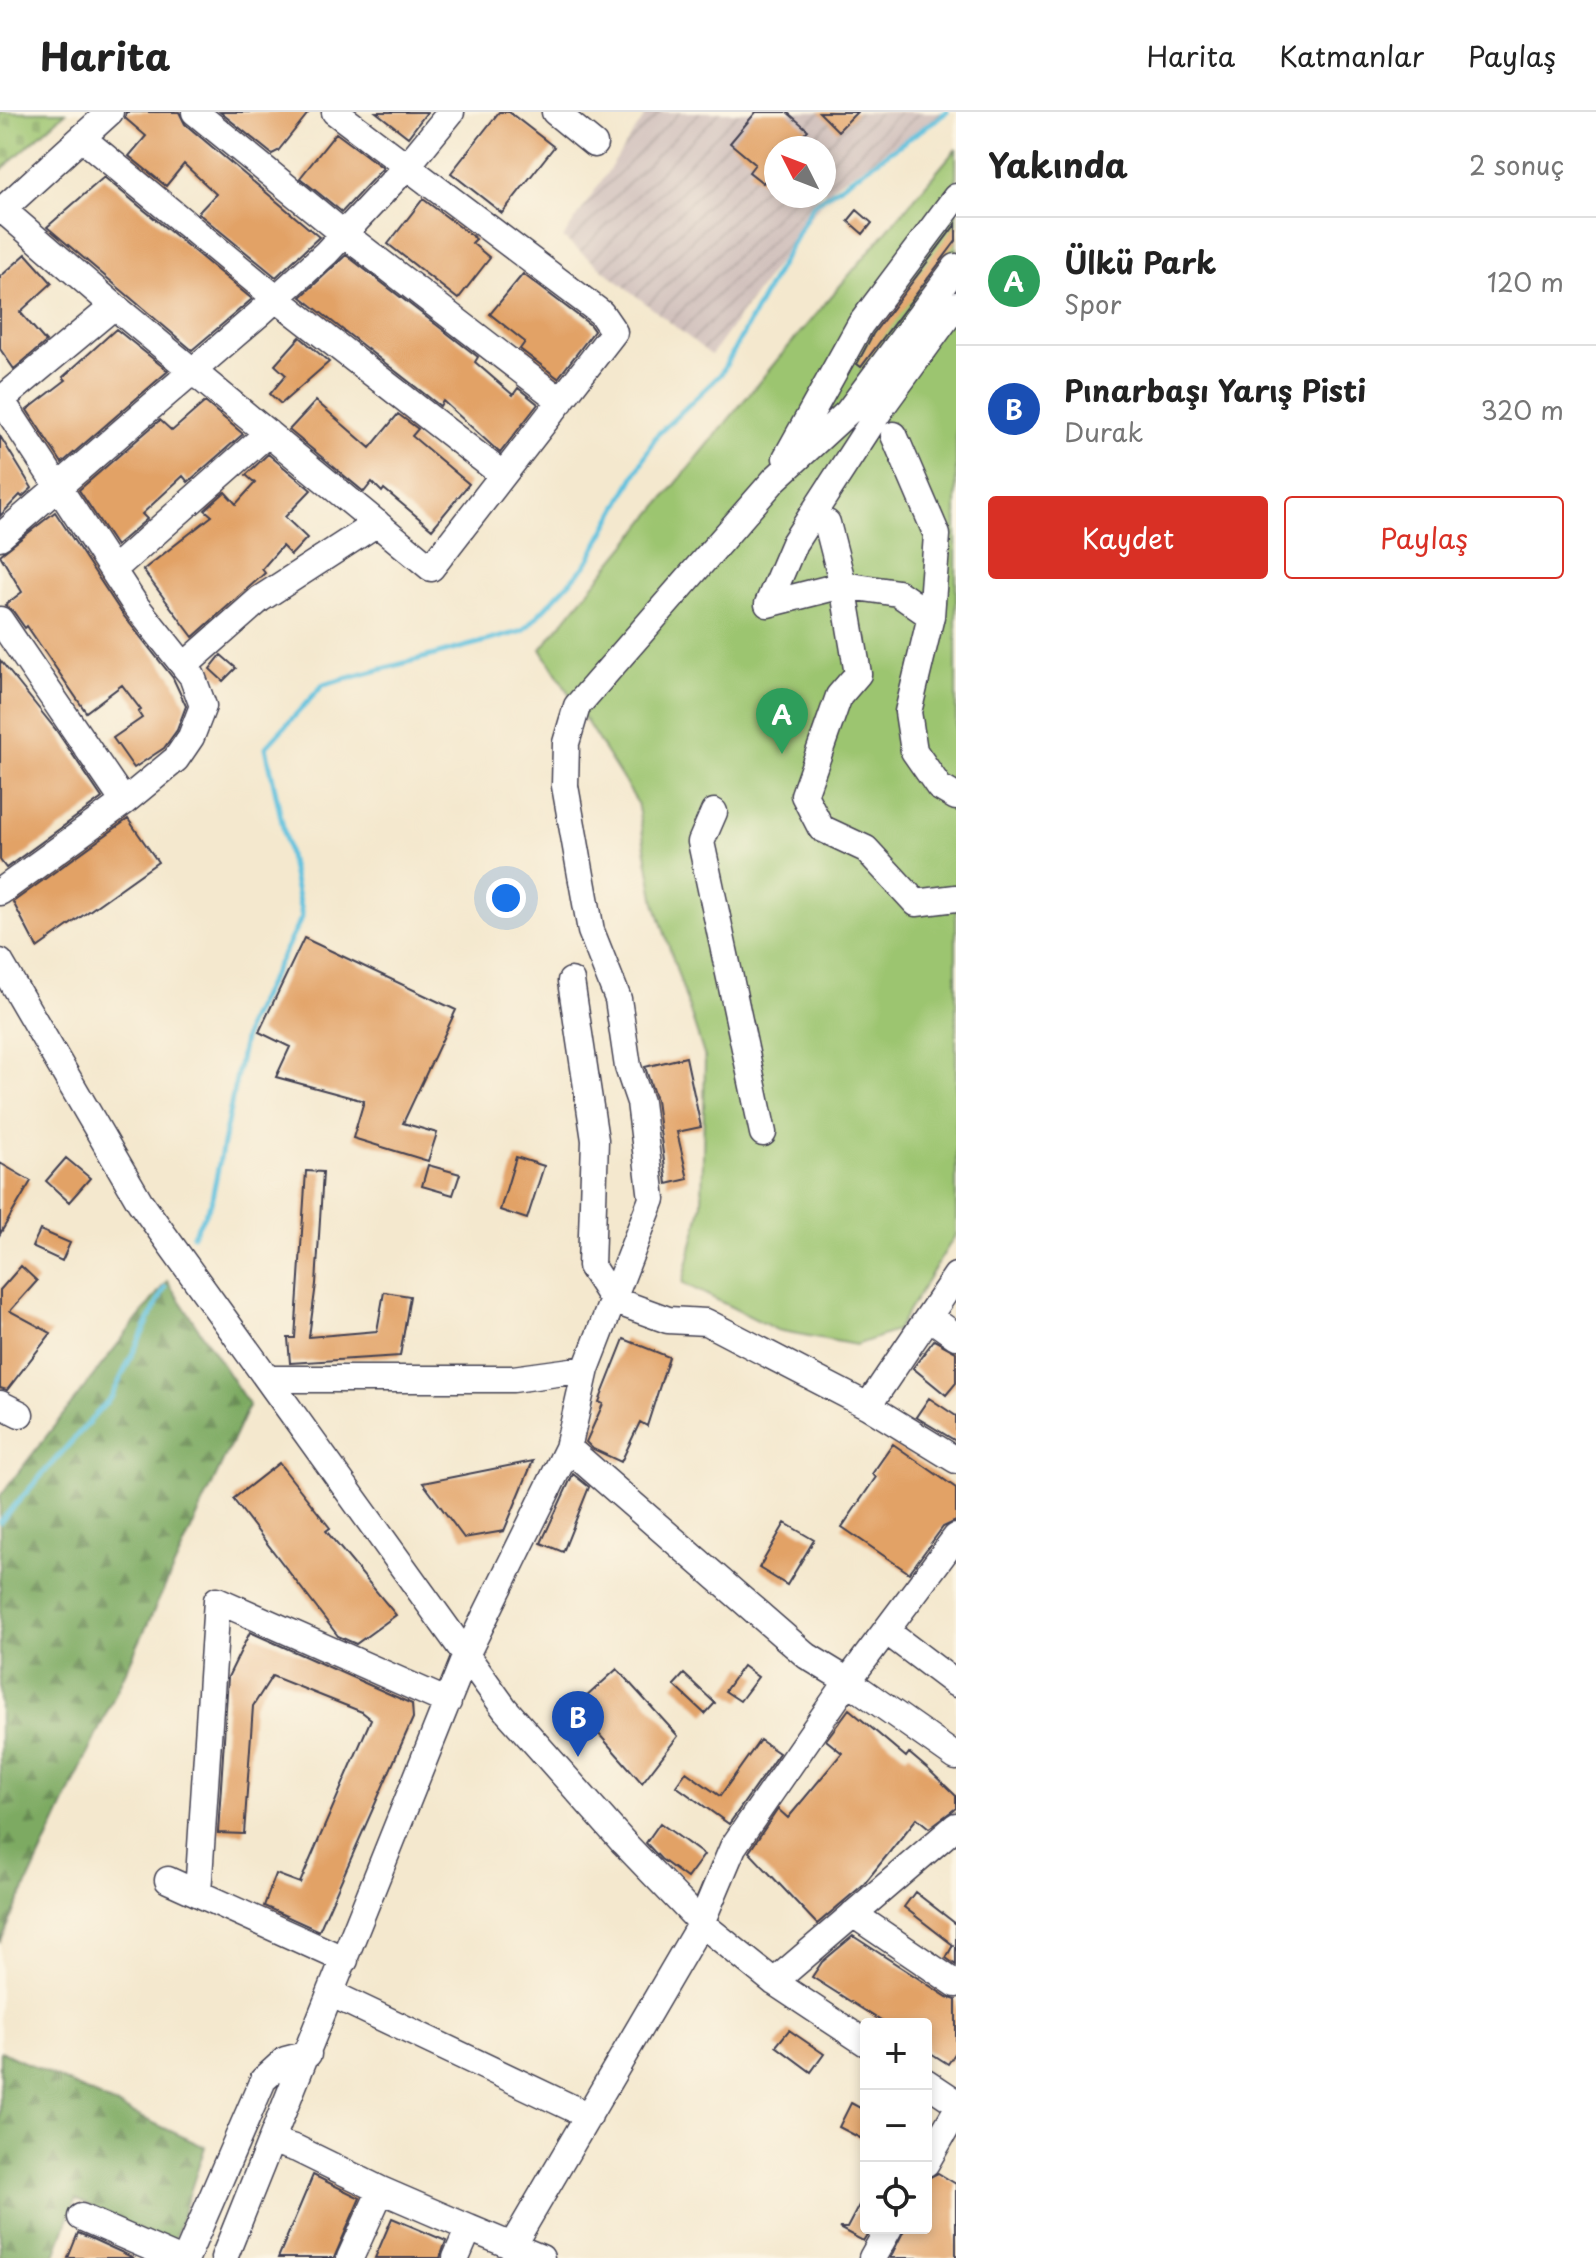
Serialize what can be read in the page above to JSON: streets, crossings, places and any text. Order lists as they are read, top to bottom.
{
  "north": "top left",
  "page": {
    "header": "Harita",
    "nav": ["Harita", "Katmanlar", "Paylaş"],
    "heading": ["Yakında", "2 sonuç"],
    "list": [
      {
        "mark": "A",
        "name": "Ülkü Park",
        "note": "Spor",
        "value": "120 m"
      },
      {
        "mark": "B",
        "name": "Pınarbaşı Yarış Pisti",
        "note": "Durak",
        "value": "320 m"
      }
    ],
    "buttons": ["Kaydet", "Paylaş"],
    "pins": ["A", "B"],
    "map_buttons": ["+", "−"]
  }
}
